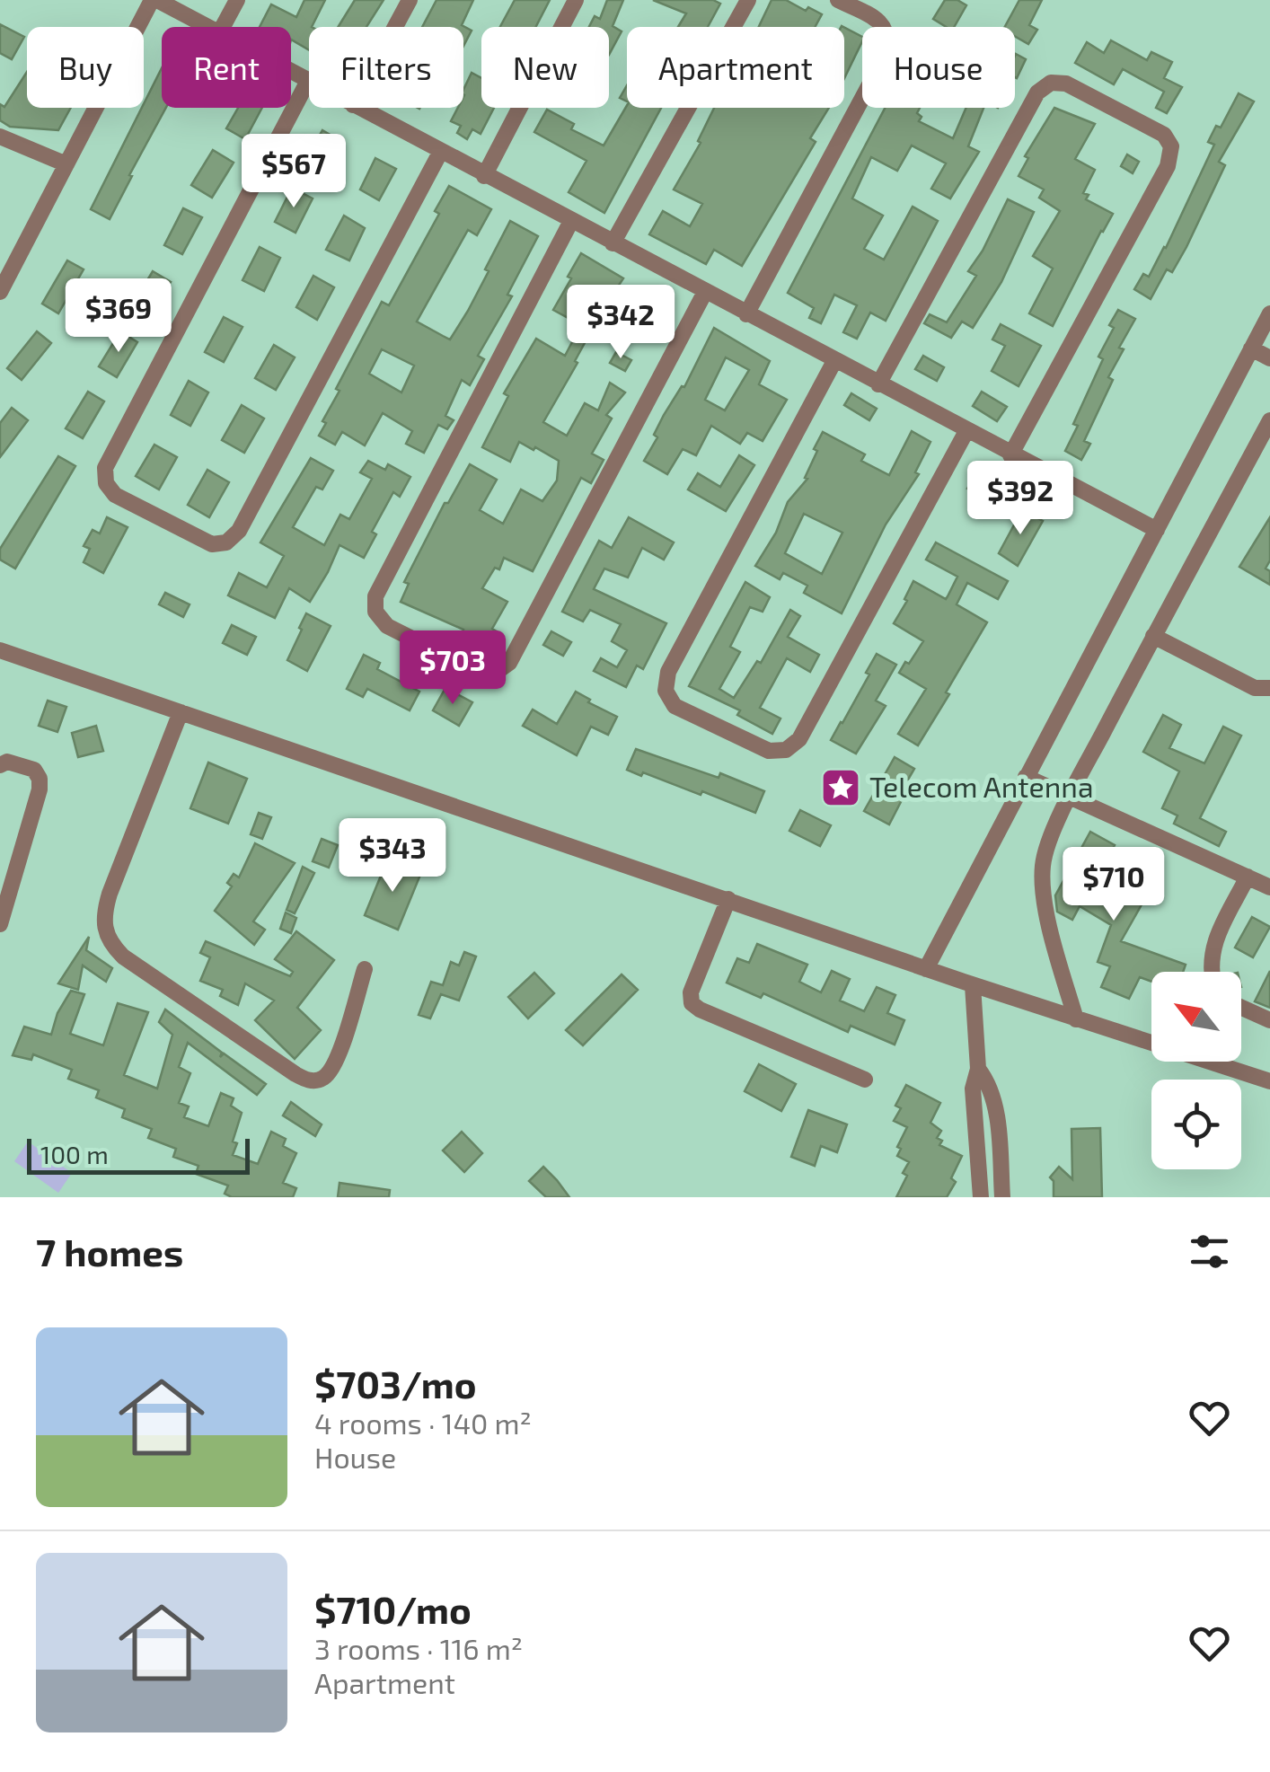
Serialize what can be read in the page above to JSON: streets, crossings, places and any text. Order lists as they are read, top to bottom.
{
  "places": {
    "place": ["Telecom Antenna"]
  },
  "scale_bar": "100 m",
  "north": "top left",
  "page": {
    "chip": [
      "Buy",
      "Rent",
      "Filters",
      "New",
      "Apartment",
      "House"
    ],
    "price": [
      "$567",
      "$369",
      "$342",
      "$392",
      "$703",
      "$343",
      "$710"
    ],
    "scale": "100 m",
    "heading": "7 homes",
    "list": [
      {
        "name": "$703/mo",
        "note": "4 rooms · 140 m² · House"
      },
      {
        "name": "$710/mo",
        "note": "3 rooms · 116 m² · Apartment"
      }
    ]
  }
}
